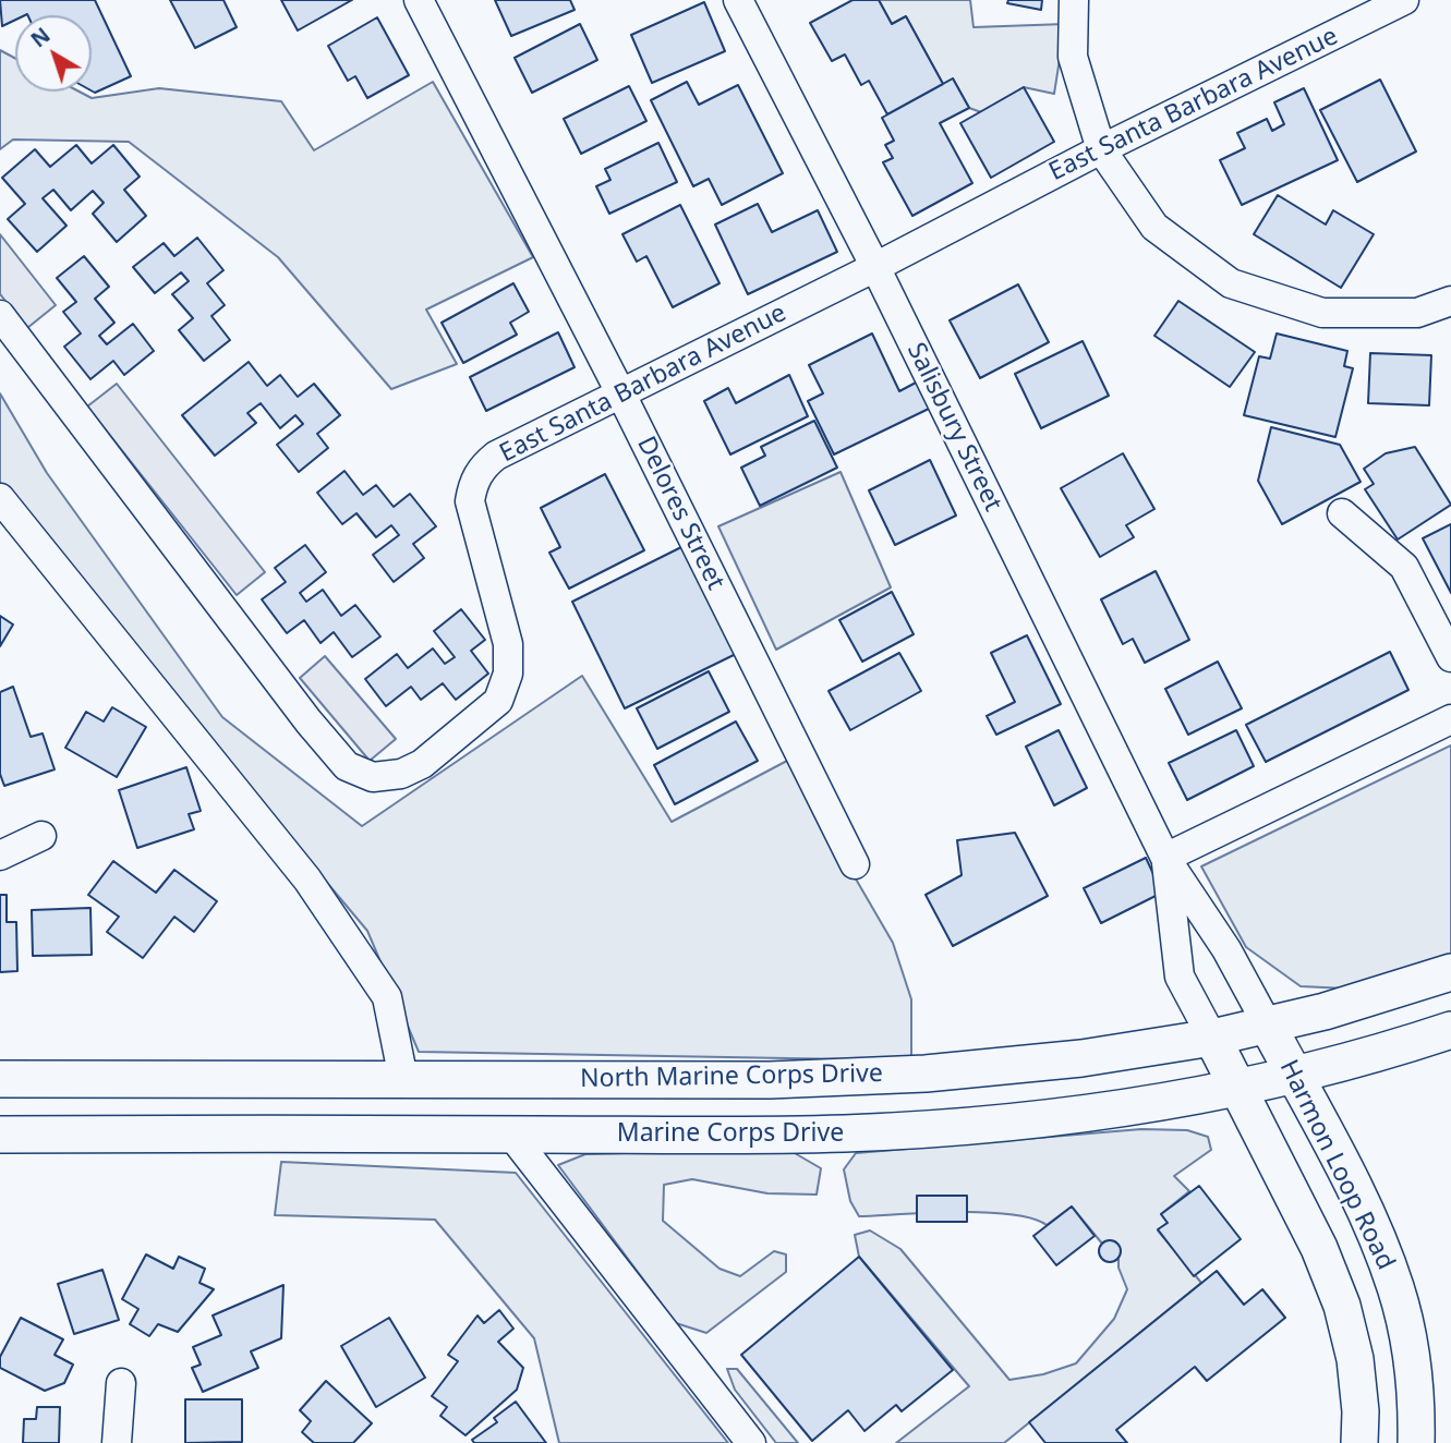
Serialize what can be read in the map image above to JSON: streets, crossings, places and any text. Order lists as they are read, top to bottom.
{
  "streets": {
    "main road": ["North Marine Corps Drive", "Marine Corps Drive", "Harmon Loop Road"],
    "street": ["East Santa Barbara Avenue", "Salisbury Street", "Delores Street"]
  },
  "crossings": [
    ["East Santa Barbara Avenue", "Salisbury Street"],
    ["East Santa Barbara Avenue", "Delores Street"],
    ["Salisbury Street", "North Marine Corps Drive"],
    ["Salisbury Street", "Harmon Loop Road"],
    ["North Marine Corps Drive", "Harmon Loop Road"],
    ["Marine Corps Drive", "Harmon Loop Road"]
  ],
  "north": "top left"
}
